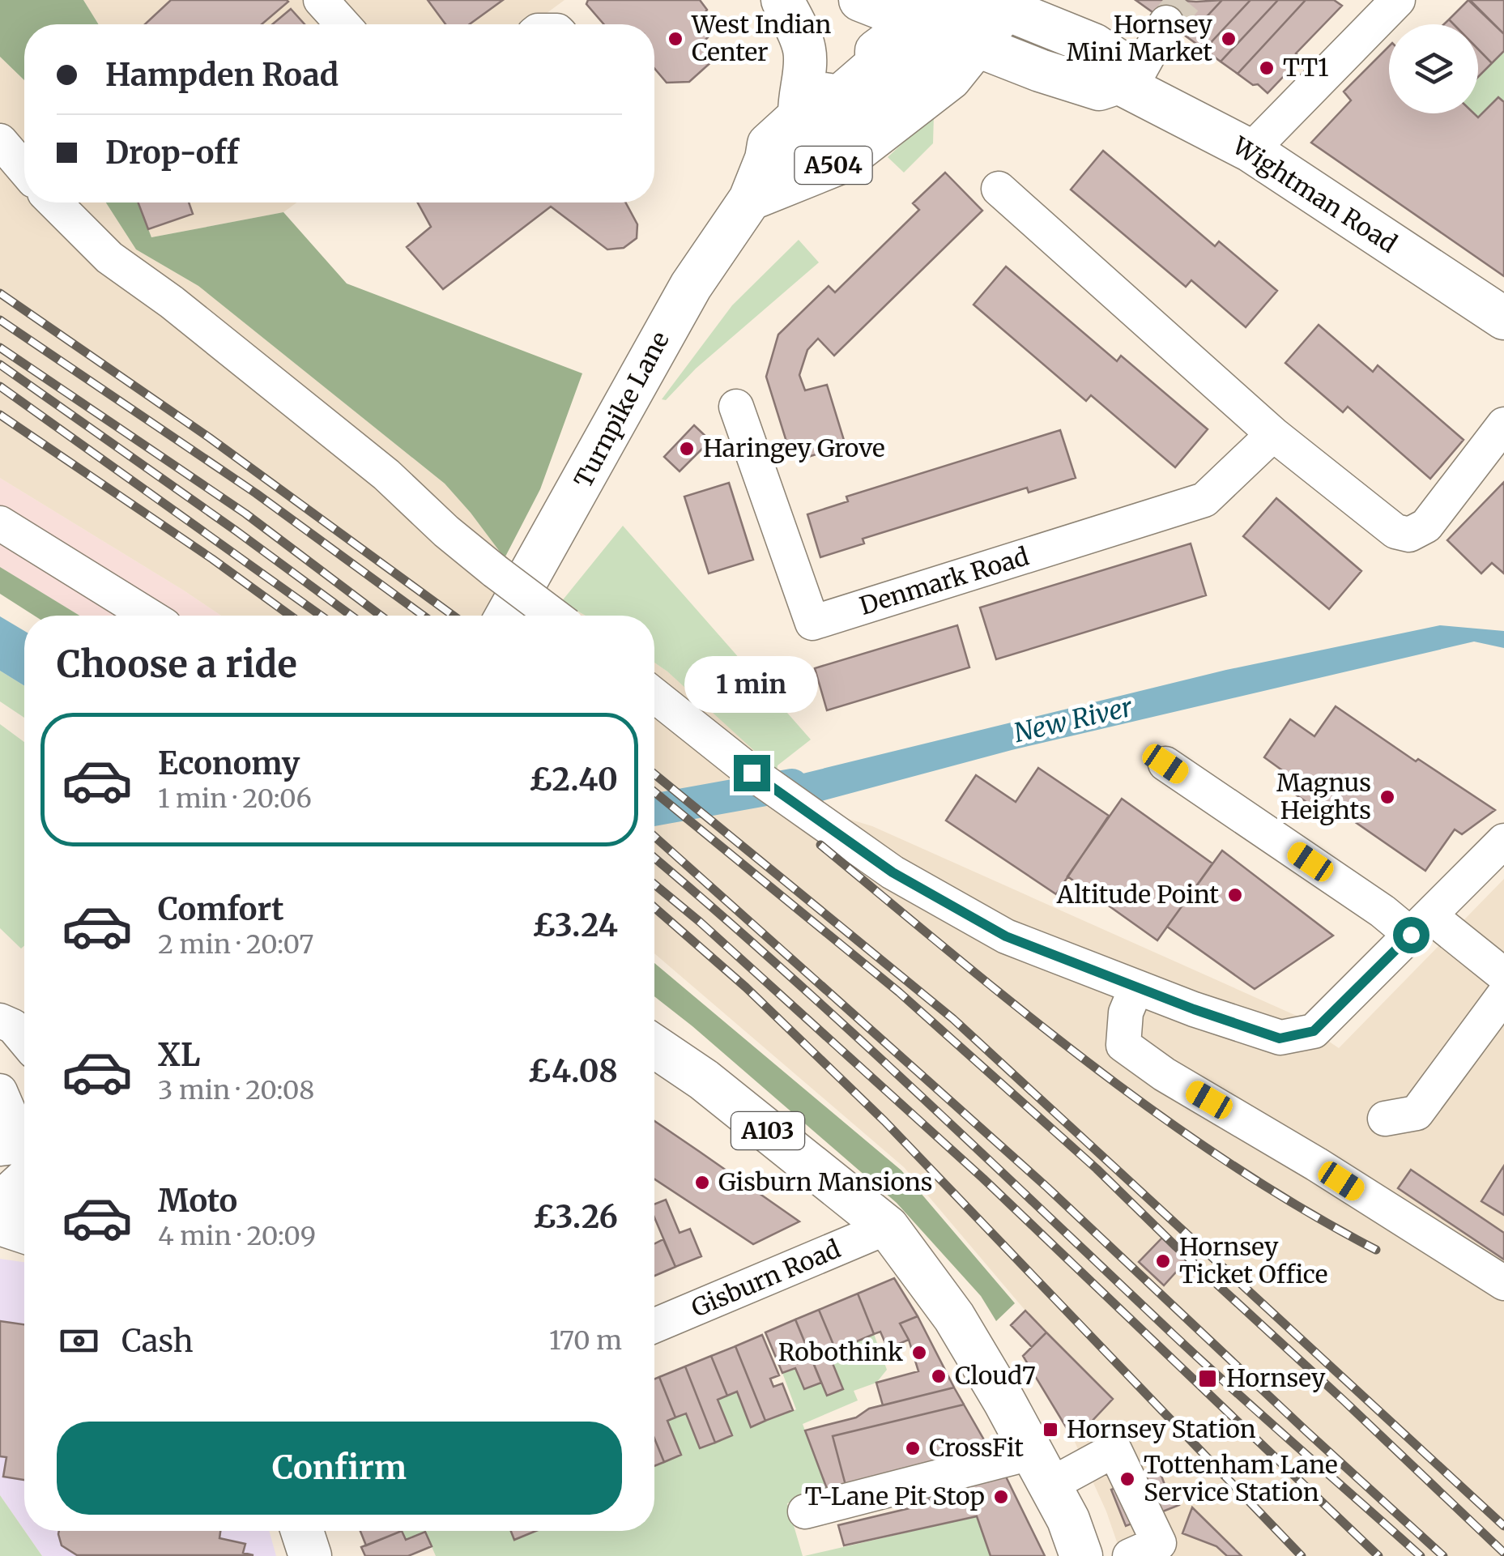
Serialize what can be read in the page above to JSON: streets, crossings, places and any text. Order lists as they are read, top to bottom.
{
  "streets": {
    "main road": [
      "A504",
      "Wightman Road",
      "Turnpike Lane",
      "A103"
    ],
    "street": ["Denmark Road", "Gisburn Road"]
  },
  "crossings": [
    ["A504", "Turnpike Lane"],
    ["Wightman Road", "Turnpike Lane"],
    ["A103", "Gisburn Road"]
  ],
  "water": ["New River"],
  "places": {
    "other": [
      "West Indian Center",
      "Hornsey Mini Market",
      "TT1",
      "Haringey Grove",
      "Magnus Heights",
      "Altitude Point",
      "Gisburn Mansions",
      "Hornsey Ticket Office",
      "Robothink",
      "Cloud7",
      "CrossFit",
      "Tottenham Lane Service Station",
      "T-Lane Pit Stop"
    ],
    "transit": ["Hornsey", "Hornsey Station"]
  },
  "page": {
    "banner": ["Hampden Road", "Drop-off"],
    "heading": "Choose a ride",
    "bubble": "1 min",
    "list": [
      {
        "name": "Economy",
        "note": "1 min · 20:06",
        "value": "£2.40"
      },
      {
        "name": "Comfort",
        "note": "2 min · 20:07",
        "value": "£3.24"
      },
      {
        "name": "XL",
        "note": "3 min · 20:08",
        "value": "£4.08"
      },
      {
        "name": "Moto",
        "note": "4 min · 20:09",
        "value": "£3.26"
      }
    ],
    "pay": ["Cash", "170 m"],
    "buttons": "Confirm"
  }
}
